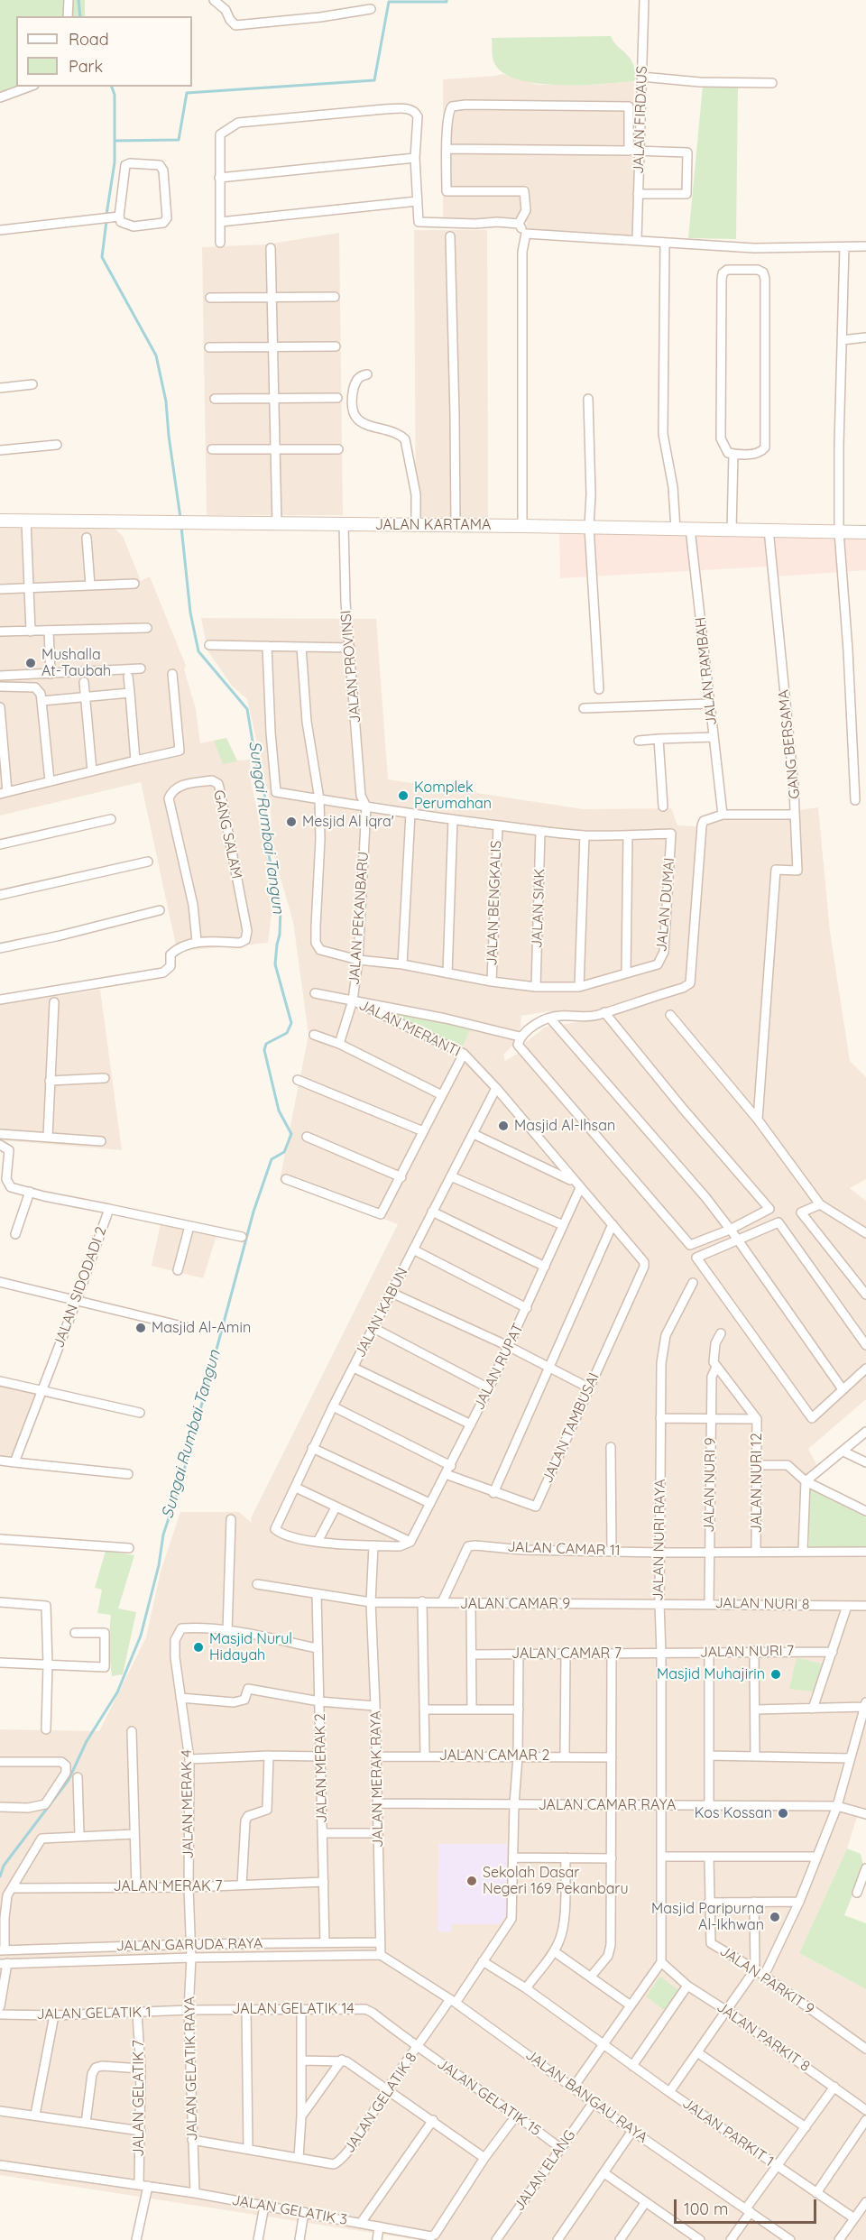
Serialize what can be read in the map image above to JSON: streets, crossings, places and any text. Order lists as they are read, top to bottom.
{
  "streets": {
    "main road": ["JALAN KARTAMA"],
    "street": [
      "JALAN FIRDAUS",
      "JALAN PROVINSI",
      "JALAN RAMBAH",
      "GANG BERSAMA",
      "GANG SALAM",
      "JALAN BENGKALIS",
      "JALAN DUMAI",
      "JALAN SIAK",
      "JALAN PEKANBARU",
      "JALAN MERANTI",
      "JALAN SIDODADI 2",
      "JALAN KABUN",
      "JALAN RUPAT",
      "JALAN TAMBUSAI",
      "JALAN NURI 12",
      "JALAN NURI 9",
      "JALAN NURI RAYA",
      "JALAN CAMAR 11",
      "JALAN CAMAR 9",
      "JALAN NURI 8",
      "JALAN NURI 7",
      "JALAN CAMAR 7",
      "JALAN CAMAR 2",
      "JALAN MERAK 2",
      "JALAN MERAK RAYA",
      "JALAN MERAK 4",
      "JALAN CAMAR RAYA",
      "JALAN MERAK 7",
      "JALAN GARUDA RAYA",
      "JALAN PARKIT 9",
      "JALAN GELATIK 14",
      "JALAN GELATIK 1",
      "JALAN PARKIT 8",
      "JALAN GELATIK RAYA",
      "JALAN BANGAU RAYA",
      "JALAN GELATIK 15",
      "JALAN GELATIK 7",
      "JALAN GELATIK 8",
      "JALAN PARKIT 1",
      "JALAN ELANG",
      "JALAN GELATIK 3"
    ]
  },
  "crossings": [
    ["JALAN KARTAMA", "JALAN PROVINSI"],
    ["JALAN KARTAMA", "JALAN RAMBAH"],
    ["JALAN KARTAMA", "GANG BERSAMA"],
    ["JALAN PROVINSI", "JALAN DUMAI"],
    ["JALAN PROVINSI", "JALAN PEKANBARU"],
    ["JALAN RAMBAH", "GANG BERSAMA"],
    ["JALAN BENGKALIS", "JALAN DUMAI"],
    ["JALAN DUMAI", "JALAN SIAK"],
    ["JALAN DUMAI", "JALAN PEKANBARU"],
    ["JALAN PEKANBARU", "JALAN MERANTI"],
    ["JALAN MERANTI", "JALAN KABUN"],
    ["JALAN MERANTI", "JALAN RUPAT"],
    ["JALAN MERANTI", "JALAN TAMBUSAI"],
    ["JALAN RUPAT", "JALAN TAMBUSAI"],
    ["JALAN NURI 12", "JALAN NURI 9"],
    ["JALAN NURI 12", "JALAN CAMAR 11"],
    ["JALAN NURI 9", "JALAN CAMAR 11"],
    ["JALAN NURI 9", "JALAN NURI 8"],
    ["JALAN NURI RAYA", "JALAN CAMAR 11"],
    ["JALAN NURI RAYA", "JALAN CAMAR 9"],
    ["JALAN NURI RAYA", "JALAN NURI 8"],
    ["JALAN NURI RAYA", "JALAN NURI 7"],
    ["JALAN NURI RAYA", "JALAN CAMAR 7"],
    ["JALAN NURI RAYA", "JALAN CAMAR RAYA"],
    ["JALAN NURI RAYA", "JALAN PARKIT 8"],
    ["JALAN CAMAR 11", "JALAN CAMAR 9"],
    ["JALAN CAMAR 9", "JALAN NURI 8"],
    ["JALAN CAMAR 9", "JALAN MERAK 2"],
    ["JALAN CAMAR 9", "JALAN MERAK RAYA"],
    ["JALAN NURI 7", "JALAN CAMAR 7"],
    ["JALAN CAMAR 7", "JALAN GELATIK 8"],
    ["JALAN CAMAR 2", "JALAN MERAK RAYA"],
    ["JALAN CAMAR 2", "JALAN GELATIK 8"],
    ["JALAN MERAK 2", "JALAN MERAK 7"],
    ["JALAN MERAK 2", "JALAN GARUDA RAYA"],
    ["JALAN MERAK RAYA", "JALAN CAMAR RAYA"],
    ["JALAN MERAK RAYA", "JALAN GARUDA RAYA"],
    ["JALAN MERAK RAYA", "JALAN BANGAU RAYA"],
    ["JALAN MERAK 4", "JALAN MERAK 7"],
    ["JALAN MERAK 4", "JALAN GARUDA RAYA"],
    ["JALAN MERAK 4", "JALAN GELATIK RAYA"],
    ["JALAN CAMAR RAYA", "JALAN GELATIK 8"],
    ["JALAN GARUDA RAYA", "JALAN GELATIK RAYA"],
    ["JALAN GARUDA RAYA", "JALAN BANGAU RAYA"],
    ["JALAN GELATIK 14", "JALAN GELATIK 1"],
    ["JALAN GELATIK 14", "JALAN GELATIK RAYA"],
    ["JALAN GELATIK 14", "JALAN GELATIK 15"],
    ["JALAN GELATIK 14", "JALAN GELATIK 8"],
    ["JALAN GELATIK 1", "JALAN GELATIK RAYA"],
    ["JALAN GELATIK 1", "JALAN GELATIK 7"],
    ["JALAN GELATIK RAYA", "JALAN GELATIK 8"],
    ["JALAN GELATIK RAYA", "JALAN GELATIK 3"],
    ["JALAN BANGAU RAYA", "JALAN GELATIK 8"],
    ["JALAN BANGAU RAYA", "JALAN ELANG"],
    ["JALAN GELATIK 15", "JALAN GELATIK 8"],
    ["JALAN GELATIK 15", "JALAN ELANG"],
    ["JALAN GELATIK 15", "JALAN GELATIK 3"],
    ["JALAN GELATIK 7", "JALAN GELATIK 3"],
    ["JALAN GELATIK 8", "JALAN PARKIT 1"]
  ],
  "water": ["Sungai Rumbai Tangun"],
  "places": [
    "Mushalla At-Taubah",
    "Komplek Perumahan",
    "Mesjid Al iqra'",
    "Masjid Al-Ihsan",
    "Masjid Al-Amin",
    "Masjid Nurul Hidayah",
    "Masjid Muhajirin",
    "Kos Kossan",
    "Sekolah Dasar Negeri 169 Pekanbaru",
    "Masjid Paripurna Al-Ikhwan"
  ],
  "legend": ["Road", "Park"],
  "scale_bar": "100 m"
}
